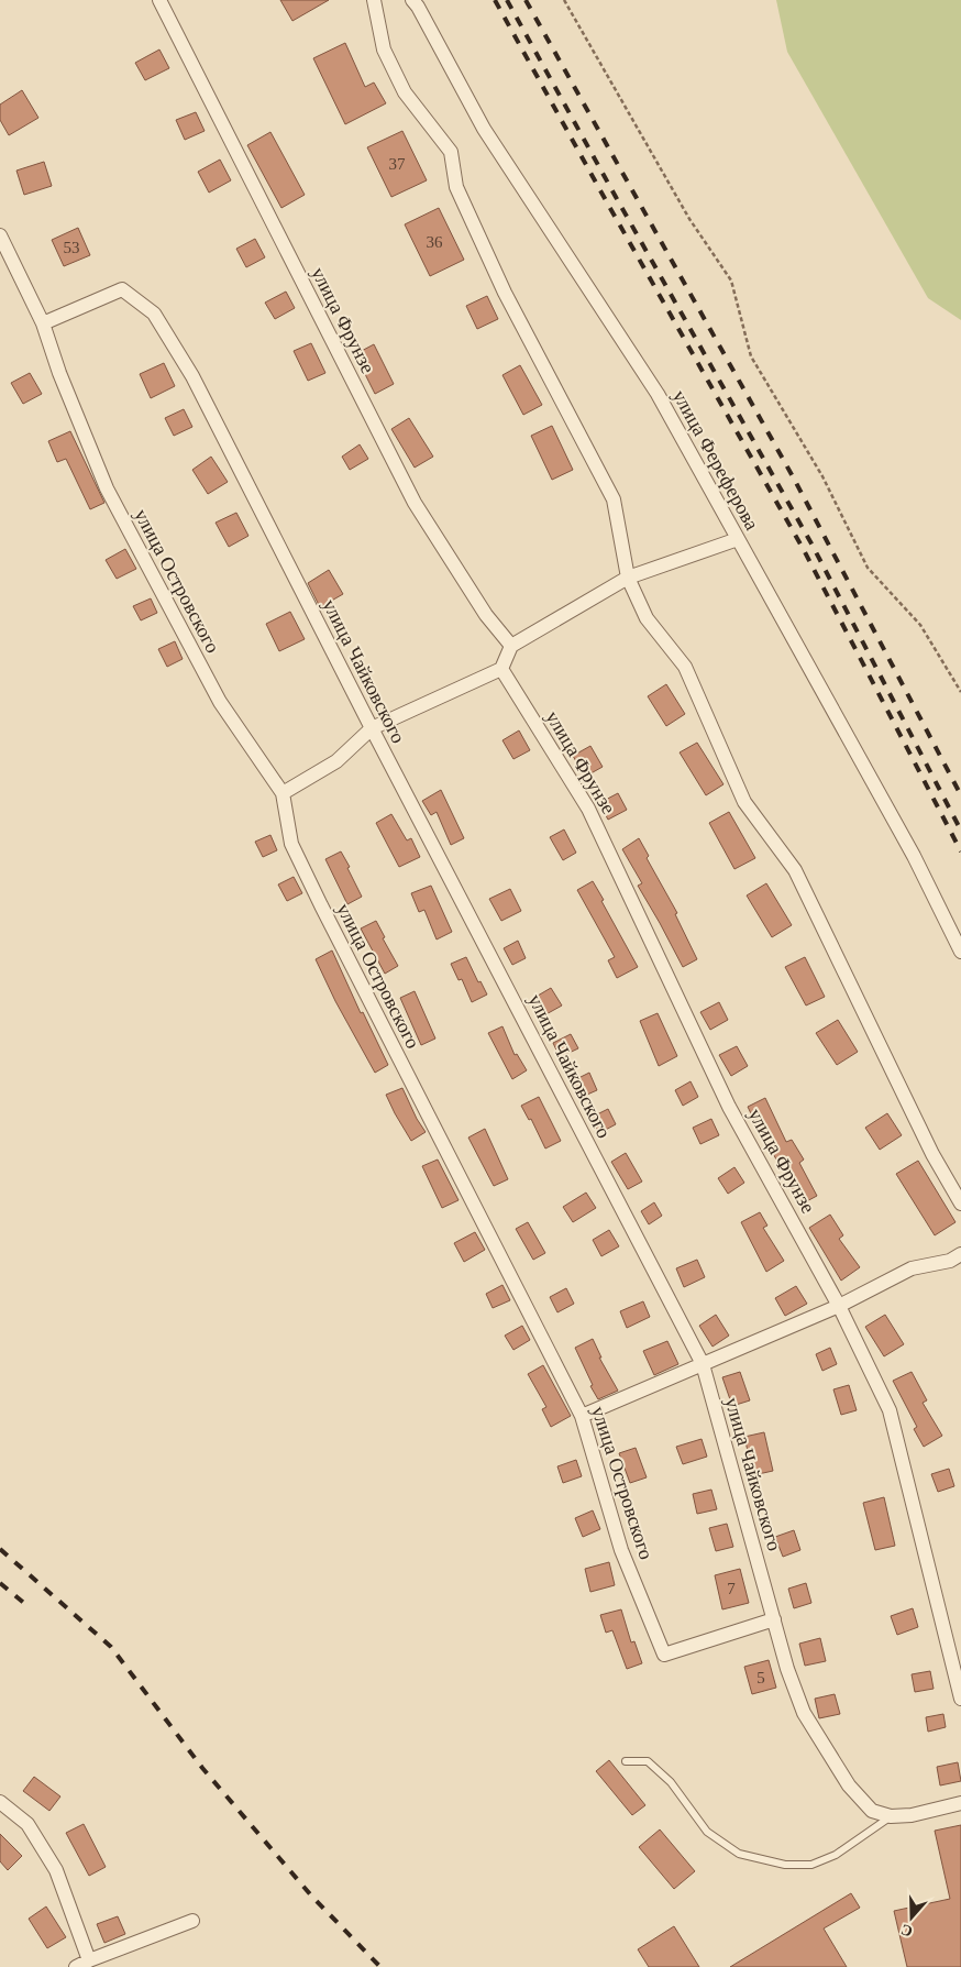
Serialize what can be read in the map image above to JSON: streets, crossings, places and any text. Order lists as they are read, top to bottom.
{
  "streets": {
    "street": [
      "улица Фрунзе",
      "улица Фереферова",
      "улица Островского",
      "улица Чайковского"
    ]
  },
  "crossings": [
    ["улица Островского", "улица Чайковского"]
  ],
  "house_numbers": [
    "37",
    "36",
    "53",
    "7",
    "5"
  ],
  "north": "bottom"
}
